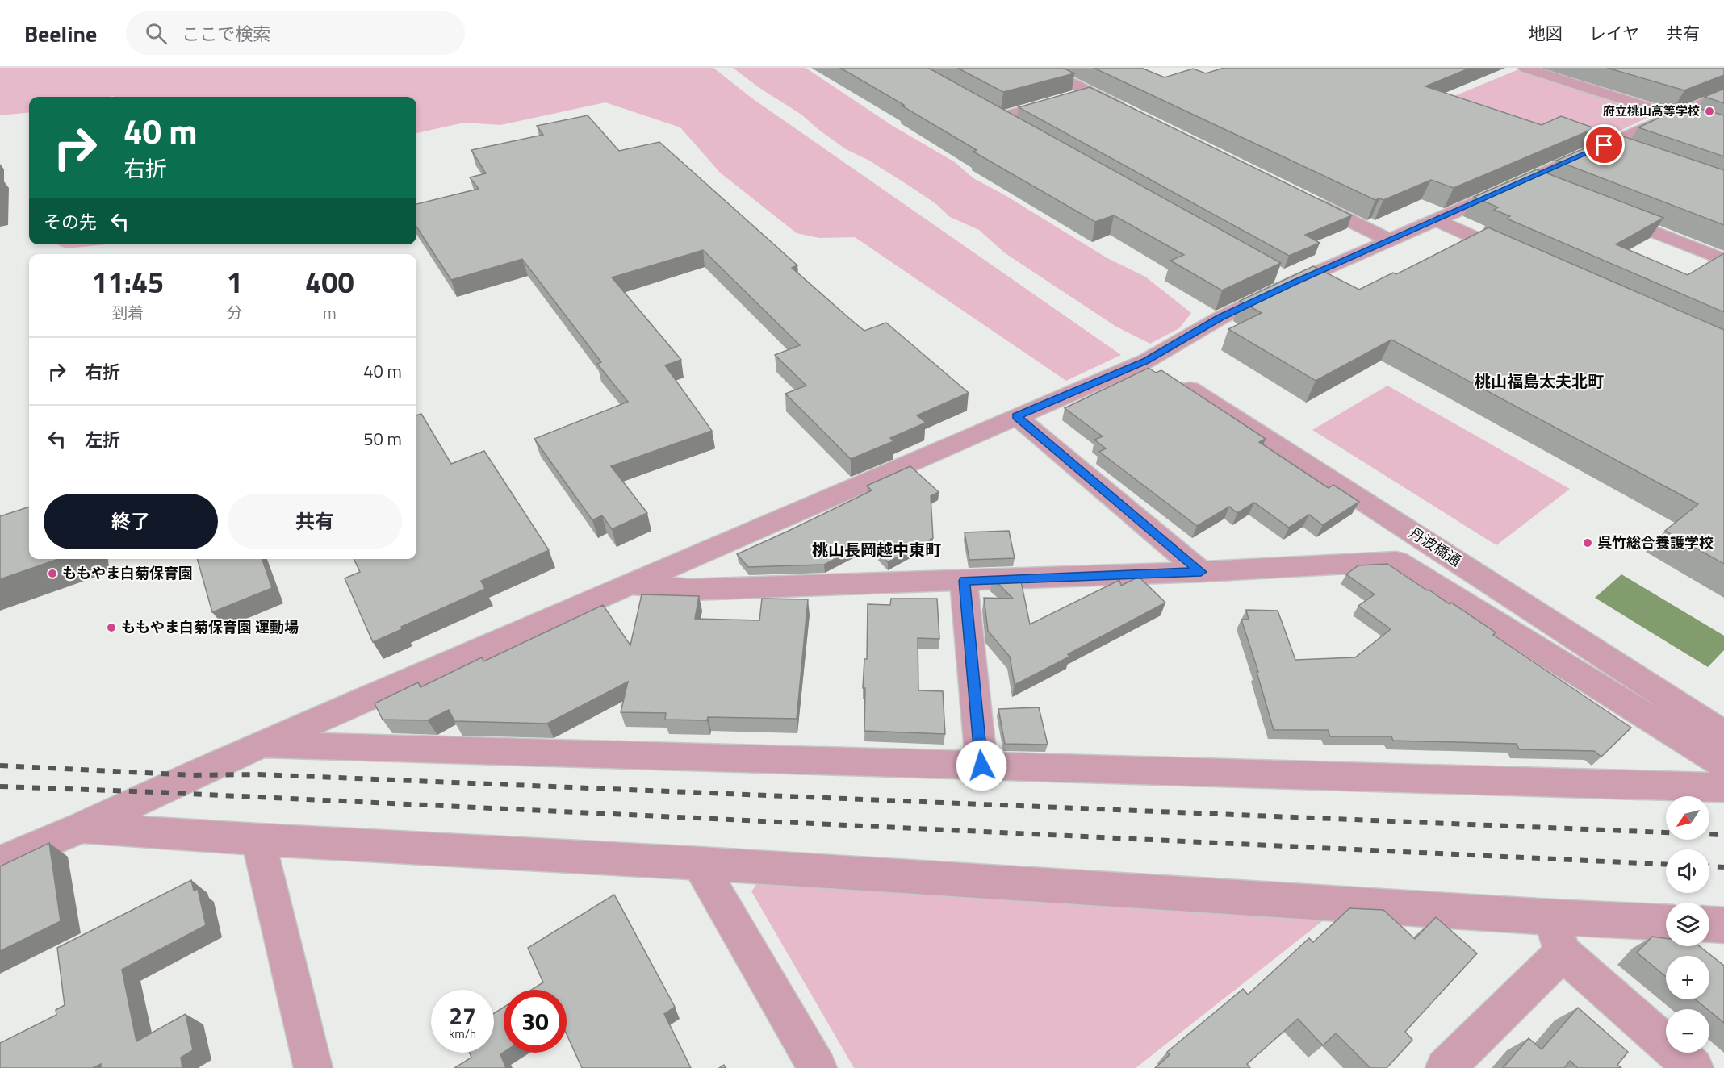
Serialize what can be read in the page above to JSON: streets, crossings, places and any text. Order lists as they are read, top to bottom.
{
  "streets": {
    "street": ["丹波橋通"]
  },
  "districts": ["桃山福島太夫北町", "桃山長岡越中東町"],
  "places": [
    "府立桃山高等学校",
    "呉竹総合養護学校",
    "ももやま白菊保育園",
    "ももやま白菊保育園 運動場"
  ],
  "north": "bottom left",
  "page": {
    "header": "Beeline",
    "search": "ここで検索",
    "nav": ["地図", "レイヤ", "共有"],
    "turn": ["40 m", "右折"],
    "then": "その先",
    "eta": [
      "11:45",
      "到着",
      "1",
      "分",
      "400",
      "m"
    ],
    "list": [
      {
        "name": "右折",
        "value": "40 m"
      },
      {
        "name": "左折",
        "value": "50 m"
      }
    ],
    "buttons": ["終了", "共有"],
    "map_buttons": ["+", "−"],
    "speed": "27 km/h",
    "limit": "30"
  }
}
